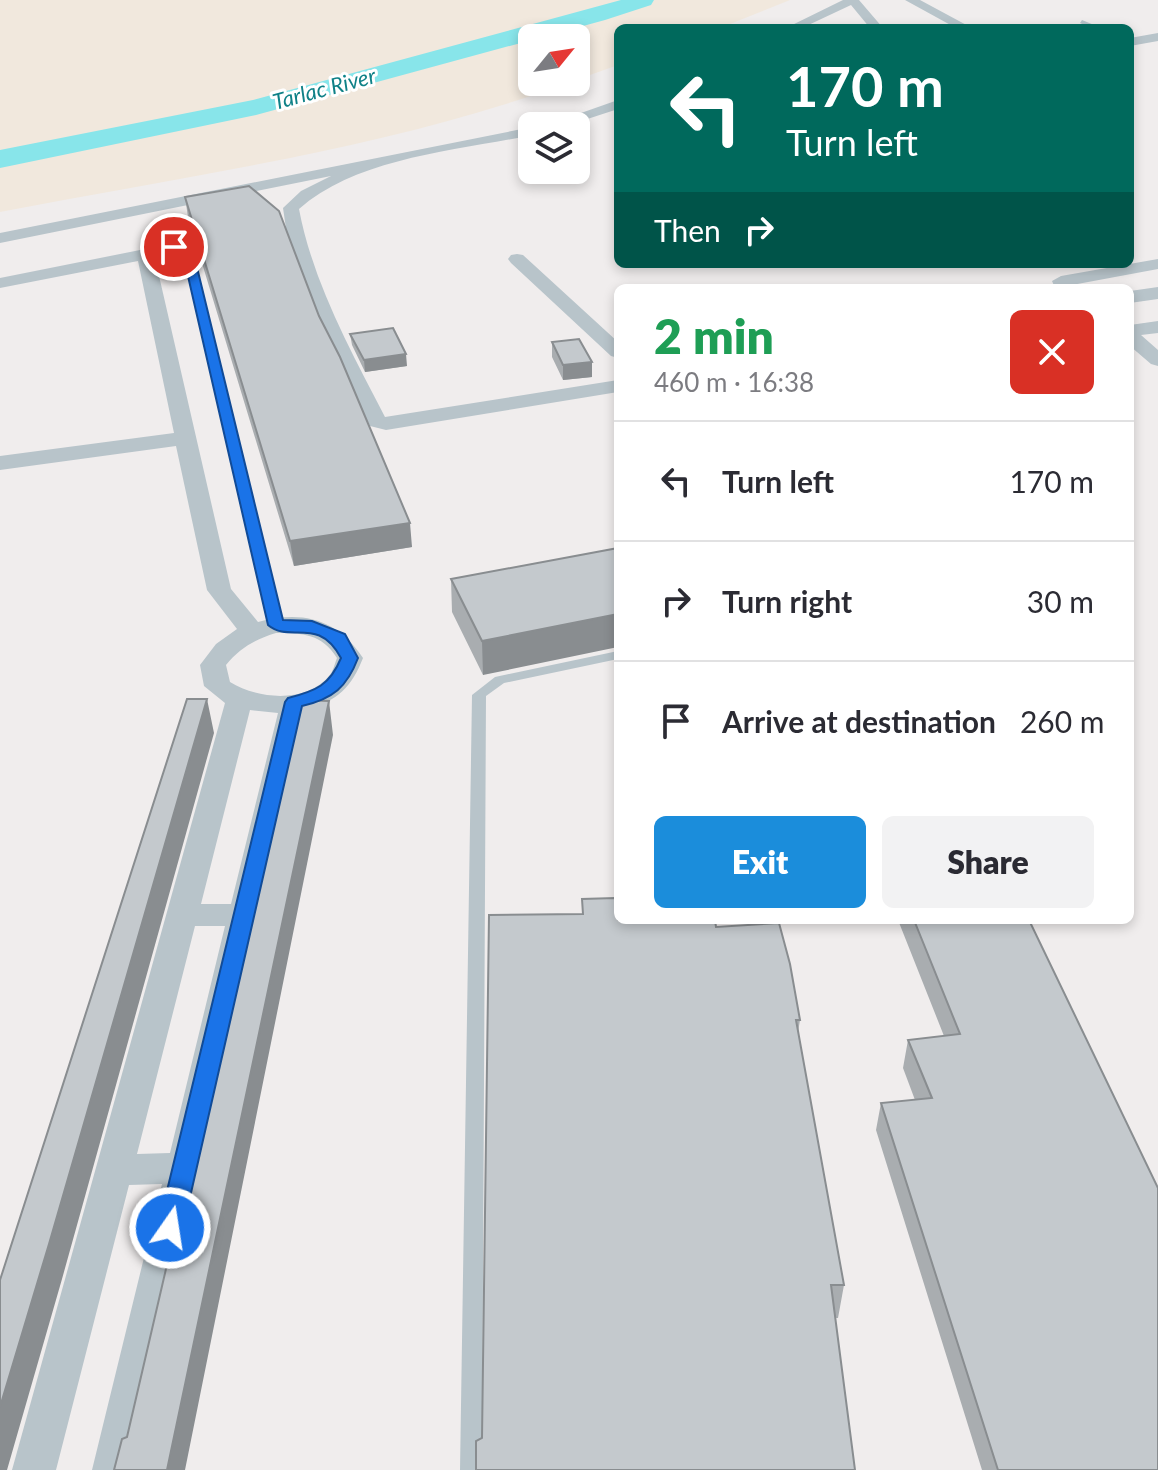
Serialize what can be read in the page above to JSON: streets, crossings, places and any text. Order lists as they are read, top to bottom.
{
  "water": ["Tarlac River"],
  "north": "top right",
  "page": {
    "turn": ["170 m", "Turn left"],
    "then": "Then",
    "heading": ["2 min", "460 m · 16:38"],
    "list": [
      {
        "name": "Turn left",
        "value": "170 m"
      },
      {
        "name": "Turn right",
        "value": "30 m"
      },
      {
        "name": "Arrive at destination",
        "value": "260 m"
      }
    ],
    "buttons": ["Exit", "Share"]
  }
}
